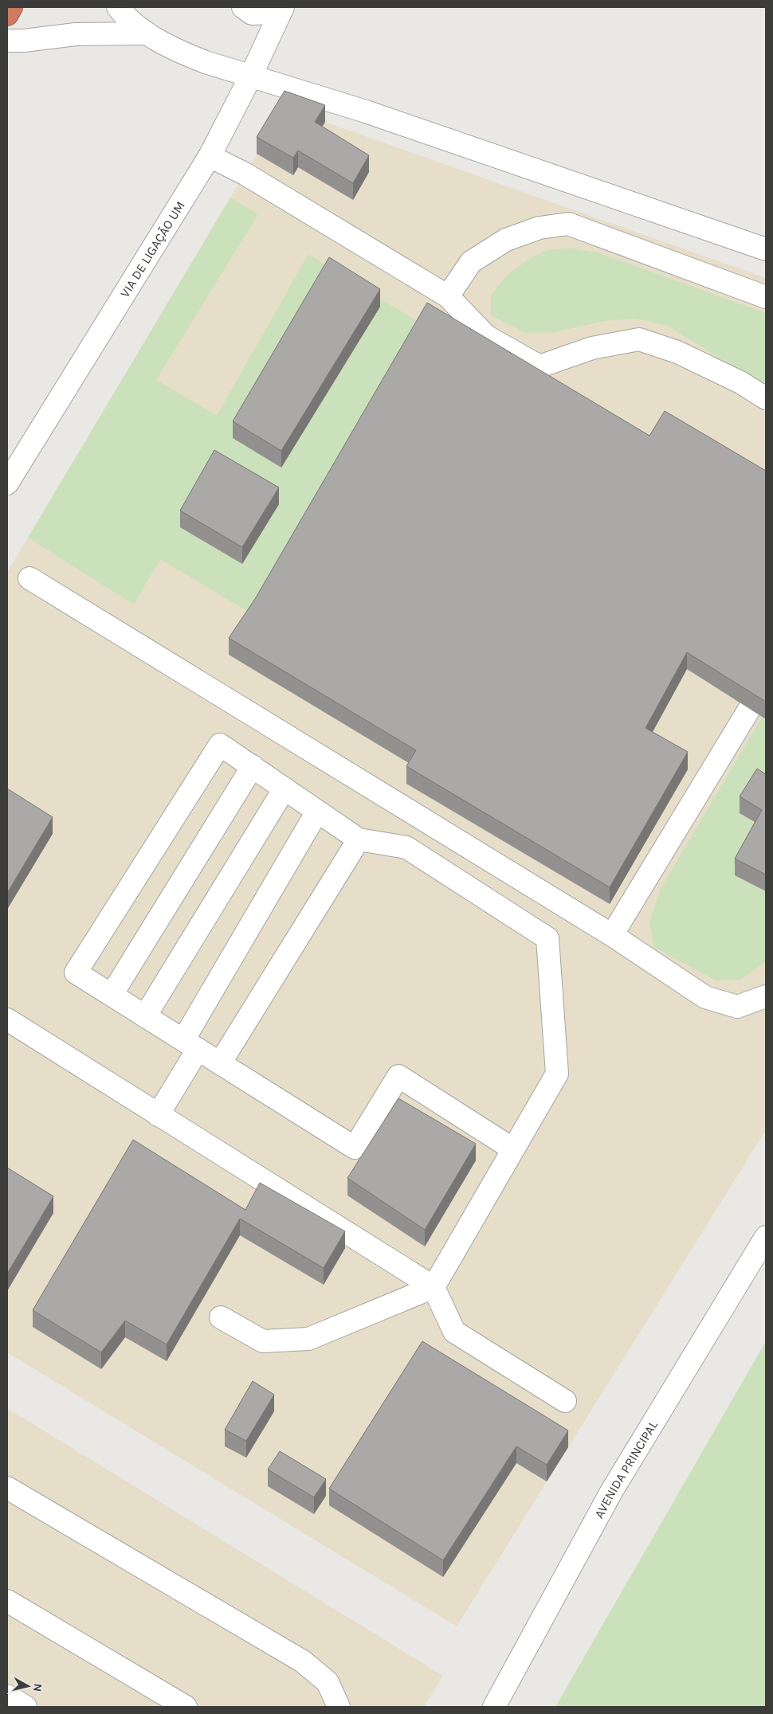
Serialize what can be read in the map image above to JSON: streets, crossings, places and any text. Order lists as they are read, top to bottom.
{
  "streets": {
    "lane": ["VIA DE LIGAÇÃO UM", "AVENIDA PRINCIPAL"]
  },
  "north": "right"
}
